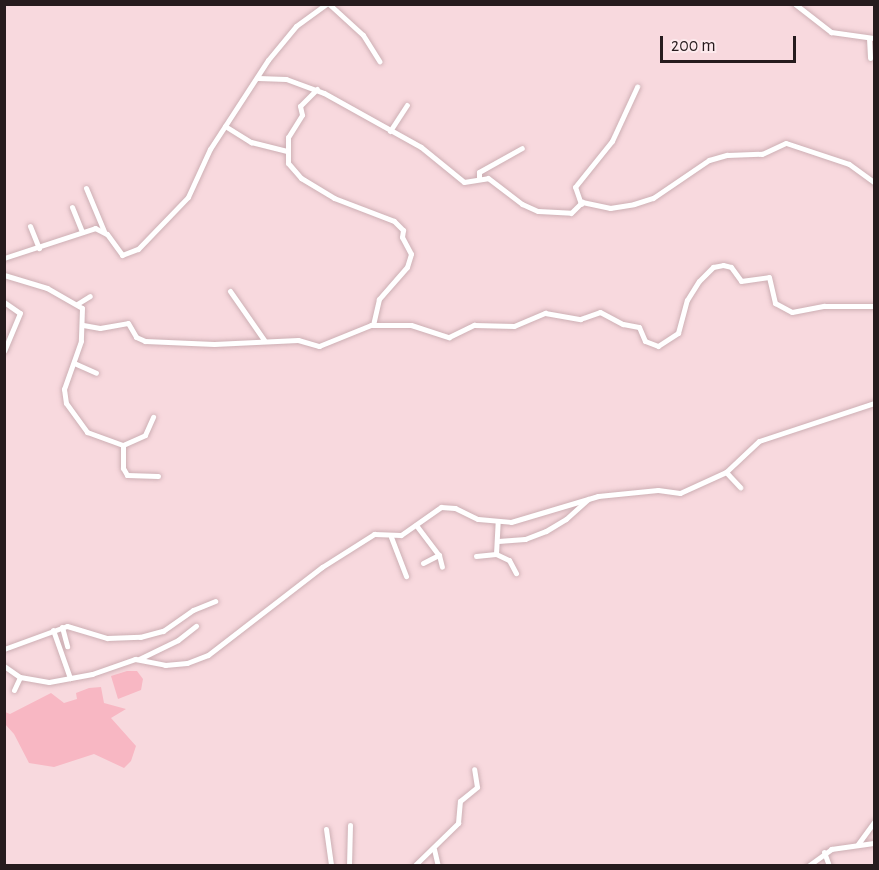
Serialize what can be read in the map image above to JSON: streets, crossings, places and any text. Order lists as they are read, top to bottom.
{
  "scale_bar": "200 m"
}
